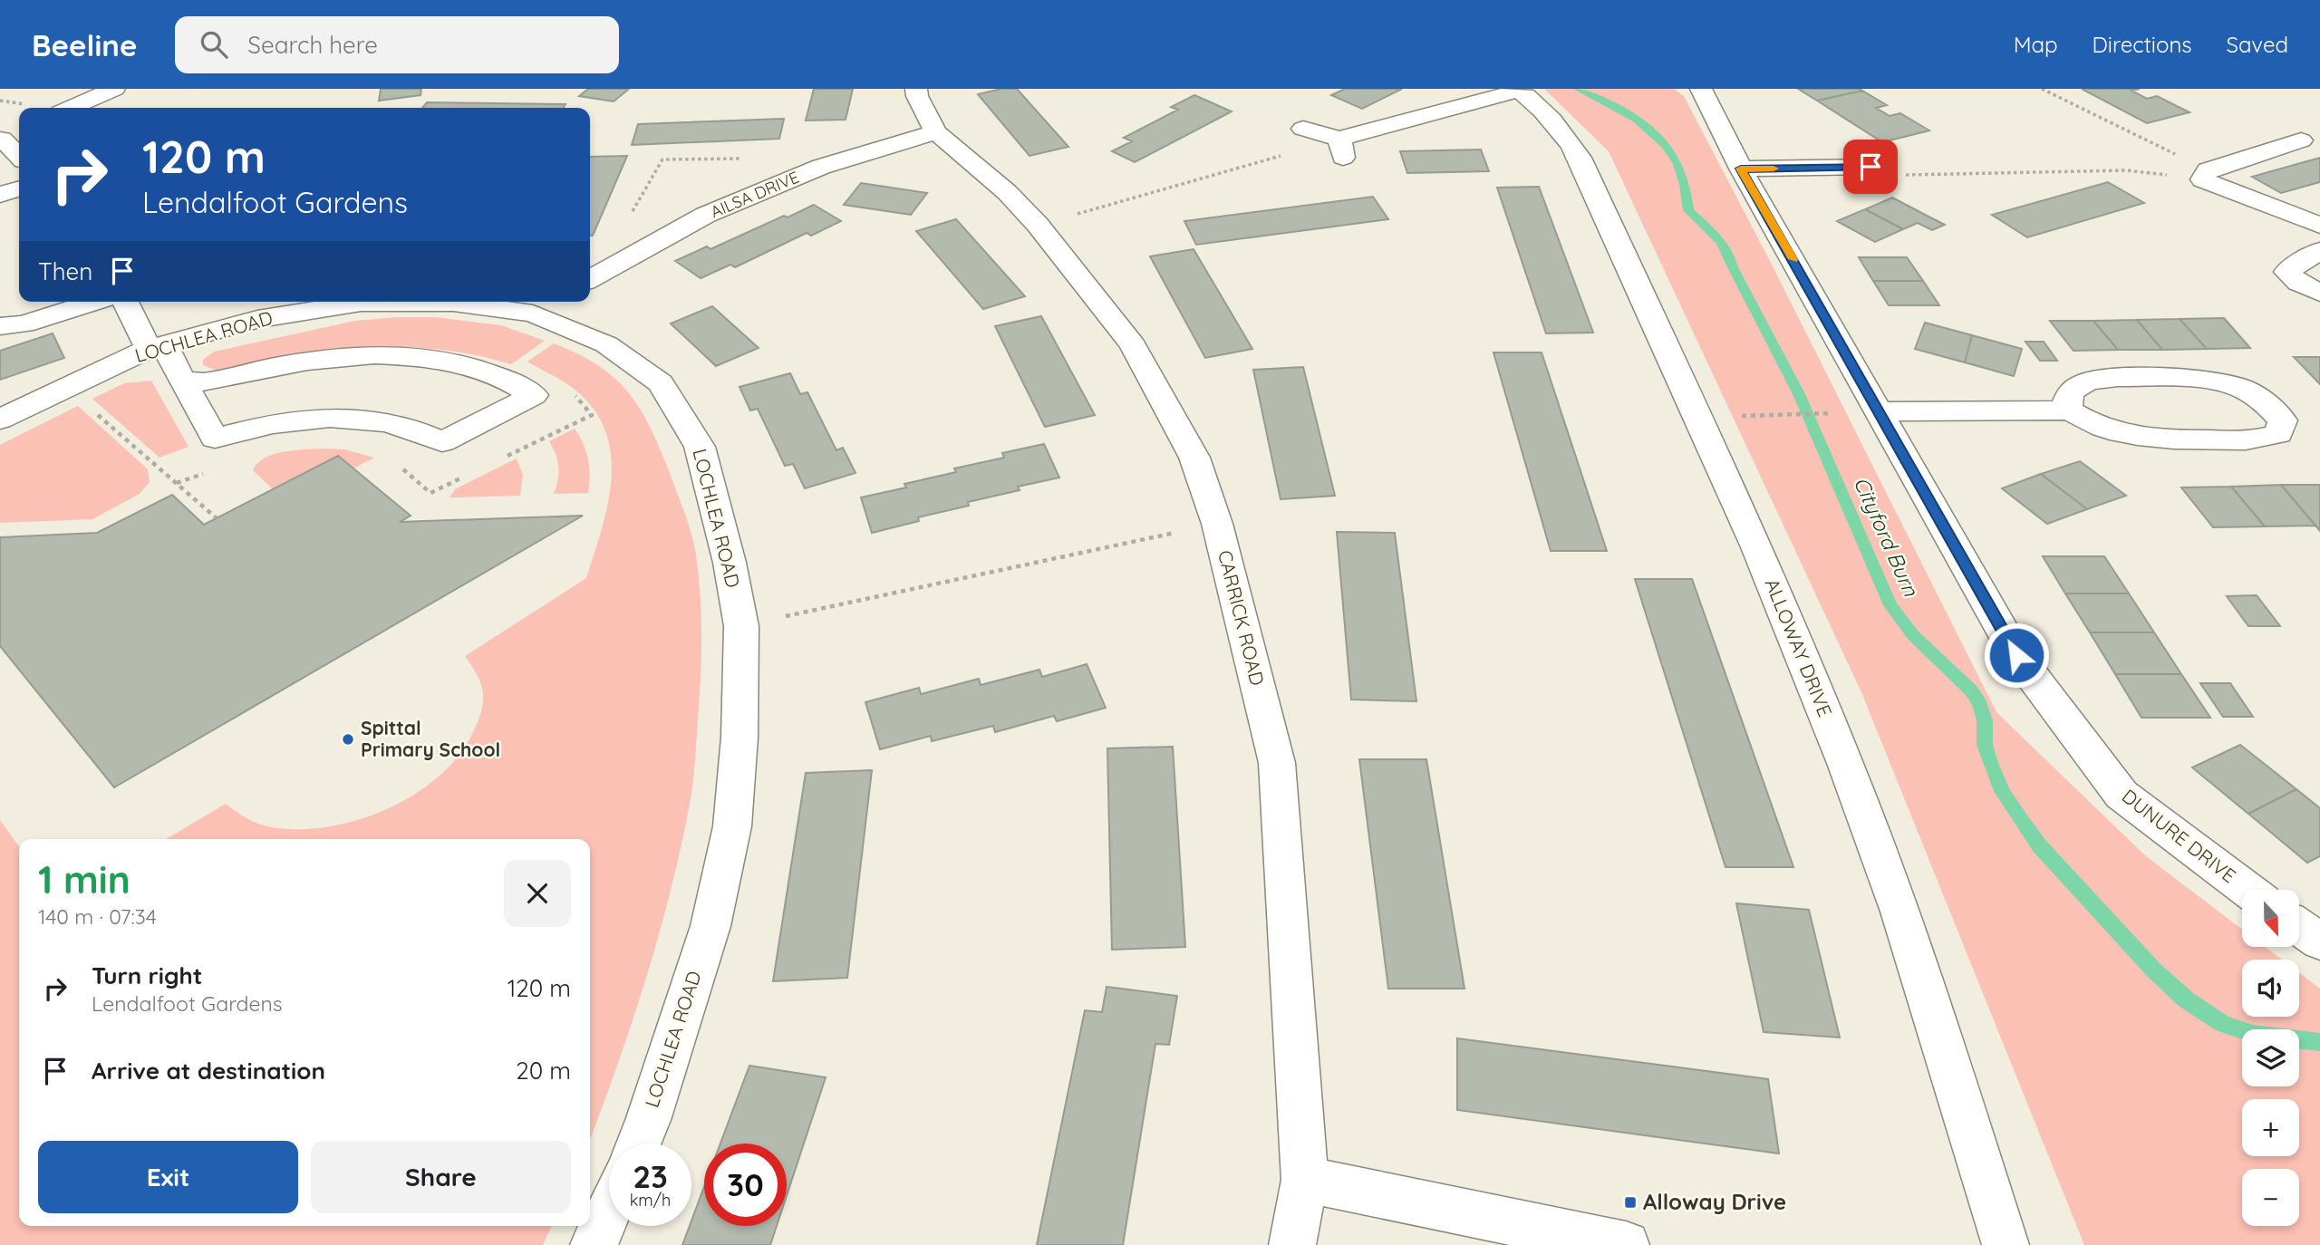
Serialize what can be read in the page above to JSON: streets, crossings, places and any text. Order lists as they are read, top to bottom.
{
  "streets": {
    "street": [
      "AILSA DRIVE",
      "LOCHLEA ROAD",
      "CARRICK ROAD",
      "ALLOWAY DRIVE",
      "DUNURE DRIVE"
    ]
  },
  "crossings": [
    ["AILSA DRIVE", "CARRICK ROAD"]
  ],
  "water": ["Cityford Burn"],
  "places": {
    "other": ["Spittal Primary School"],
    "transit": ["Alloway Drive"]
  },
  "north": "bottom",
  "page": {
    "header": "Beeline",
    "search": "Search here",
    "nav": ["Map", "Directions", "Saved"],
    "turn": ["120 m", "Lendalfoot Gardens"],
    "then": "Then",
    "heading": ["1 min", "140 m · 07:34"],
    "map_buttons": ["+", "−"],
    "list": [
      {
        "name": "Turn right",
        "note": "Lendalfoot Gardens",
        "value": "120 m"
      },
      {
        "name": "Arrive at destination",
        "value": "20 m"
      }
    ],
    "buttons": ["Exit", "Share"],
    "speed": "23 km/h",
    "limit": "30"
  }
}
